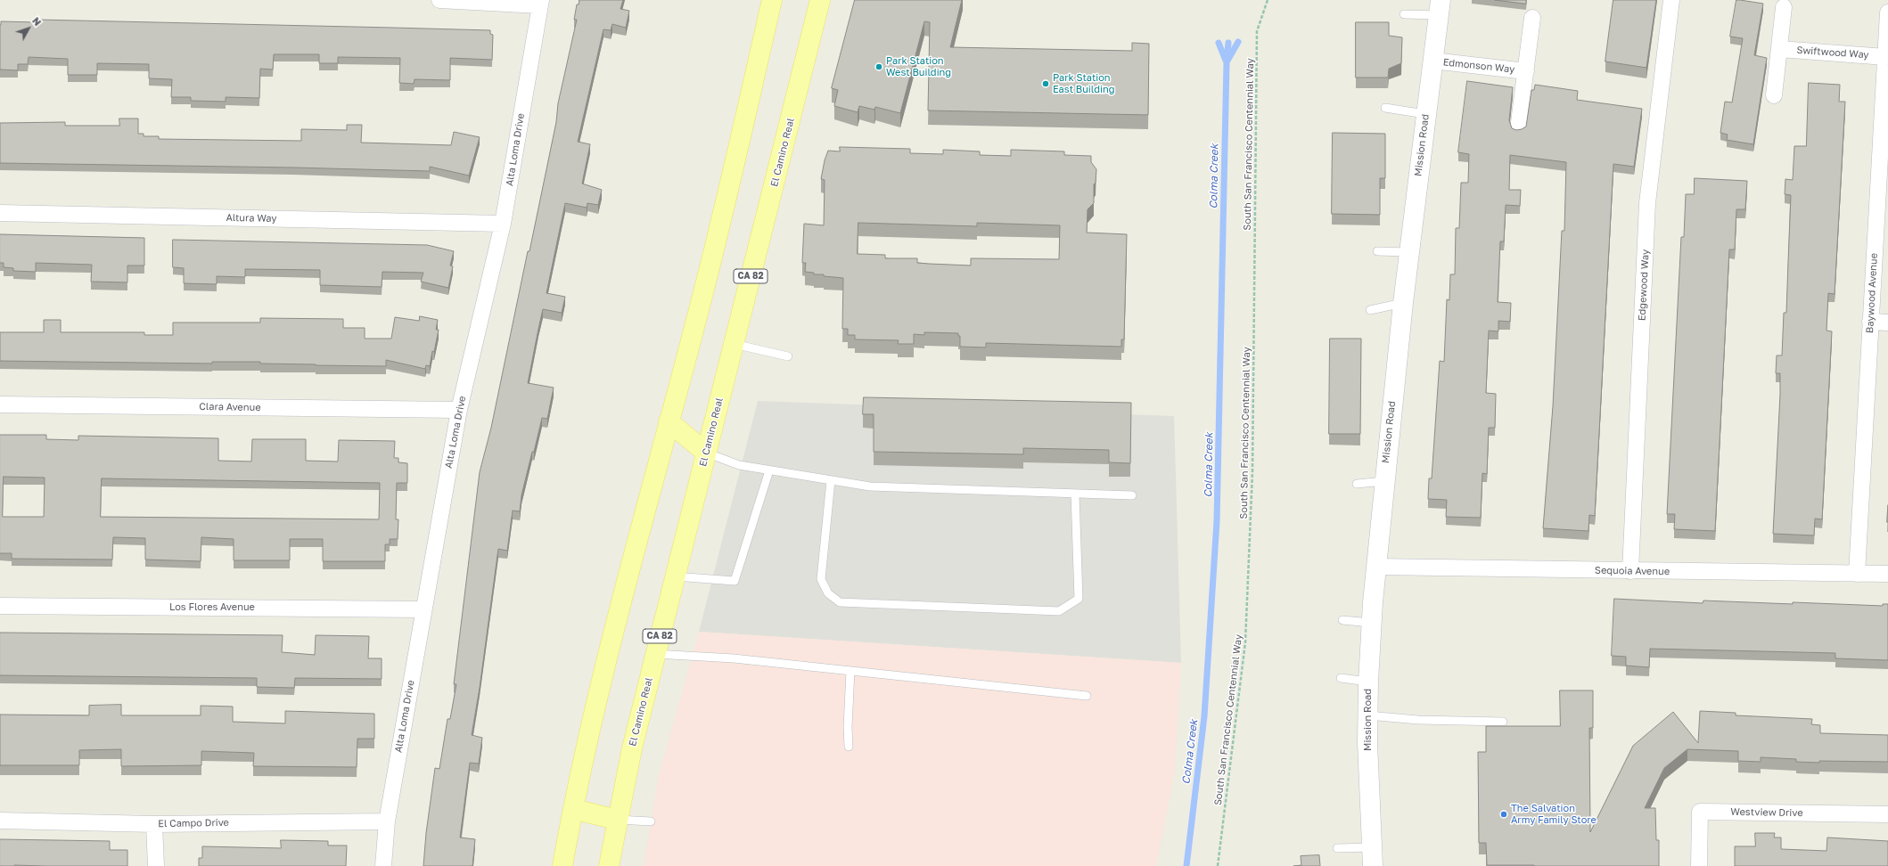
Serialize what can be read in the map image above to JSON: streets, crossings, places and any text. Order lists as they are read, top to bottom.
{
  "streets": {
    "main road": ["Mission Road", "El Camino Real", "CA 82"],
    "street": [
      "Swiftwood Way",
      "Edmonson Way",
      "Alta Loma Drive",
      "Altura Way",
      "Edgewood Way",
      "Baywood Avenue",
      "Clara Avenue",
      "Sequoia Avenue",
      "Los Flores Avenue",
      "Westview Drive",
      "El Campo Drive"
    ],
    "path": ["South San Francisco Centennial Way"]
  },
  "crossings": [
    ["Swiftwood Way", "Baywood Avenue"],
    ["Edmonson Way", "Mission Road"],
    ["Mission Road", "Sequoia Avenue"],
    ["Alta Loma Drive", "Altura Way"],
    ["Alta Loma Drive", "Clara Avenue"],
    ["Alta Loma Drive", "Los Flores Avenue"],
    ["Alta Loma Drive", "El Campo Drive"],
    ["Edgewood Way", "Sequoia Avenue"],
    ["Baywood Avenue", "Sequoia Avenue"]
  ],
  "water": ["Colma Creek"],
  "places": ["Park Station West Building", "Park Station East Building", "The Salvation Army Family Store"],
  "north": "top right"
}
